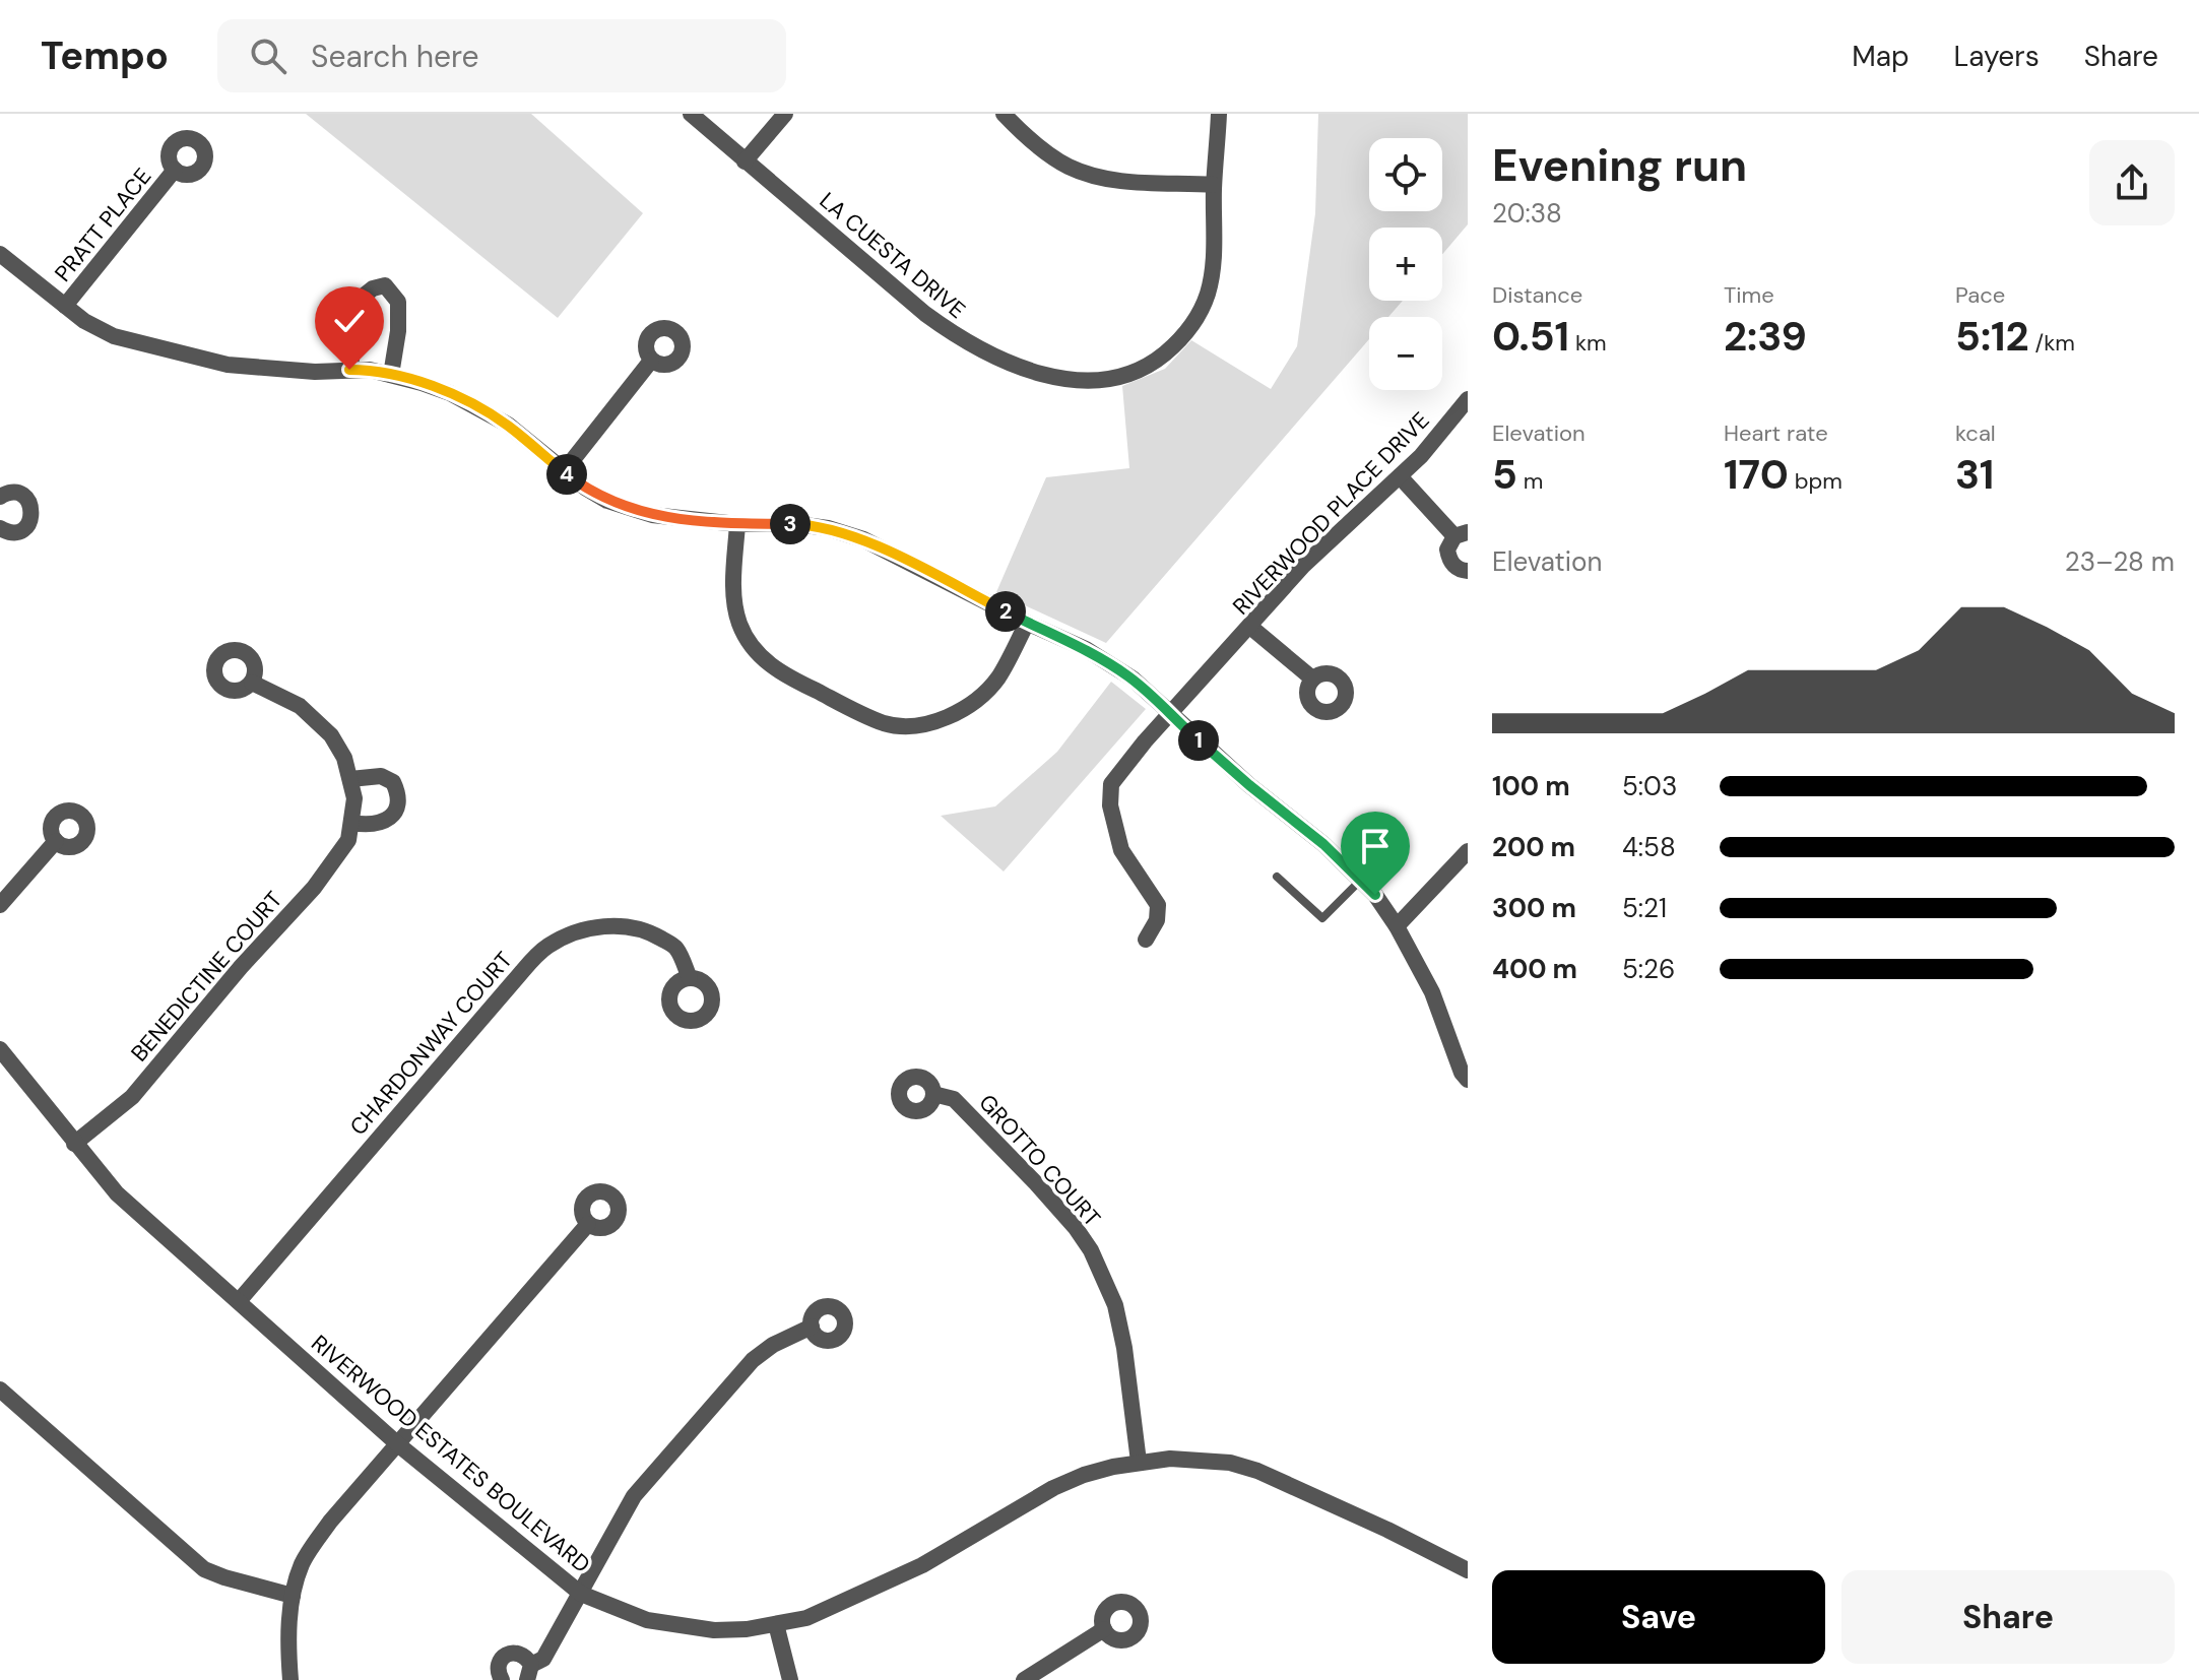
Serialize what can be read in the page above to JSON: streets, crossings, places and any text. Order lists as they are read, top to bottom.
{
  "streets": {
    "street": [
      "PRATT PLACE",
      "LA CUESTA DRIVE",
      "RIVERWOOD PLACE DRIVE",
      "BENEDICTINE COURT",
      "CHARDONWAY COURT",
      "GROTTO COURT",
      "RIVERWOOD ESTATES BOULEVARD"
    ]
  },
  "crossings": [
    ["BENEDICTINE COURT", "RIVERWOOD ESTATES BOULEVARD"],
    ["CHARDONWAY COURT", "RIVERWOOD ESTATES BOULEVARD"],
    ["GROTTO COURT", "RIVERWOOD ESTATES BOULEVARD"]
  ],
  "page": {
    "header": "Tempo",
    "search": "Search here",
    "nav": ["Map", "Layers", "Share"],
    "heading": ["Evening run", "20:38"],
    "map_buttons": ["+", "−"],
    "stats": [
      ["Distance", "0.51 km"],
      ["Time", "2:39"],
      ["Pace", "5:12 /km"],
      ["Elevation", "5 m"],
      ["Heart rate", "170 bpm"],
      ["kcal", "31"]
    ],
    "pins": [
      "4",
      "3",
      "2",
      "1"
    ],
    "chart": ["Elevation", "23–28 m"],
    "list": [
      {
        "name": "100 m",
        "note": "5:03"
      },
      {
        "name": "200 m",
        "note": "4:58"
      },
      {
        "name": "300 m",
        "note": "5:21"
      },
      {
        "name": "400 m",
        "note": "5:26"
      }
    ],
    "buttons": ["Save", "Share"]
  }
}
